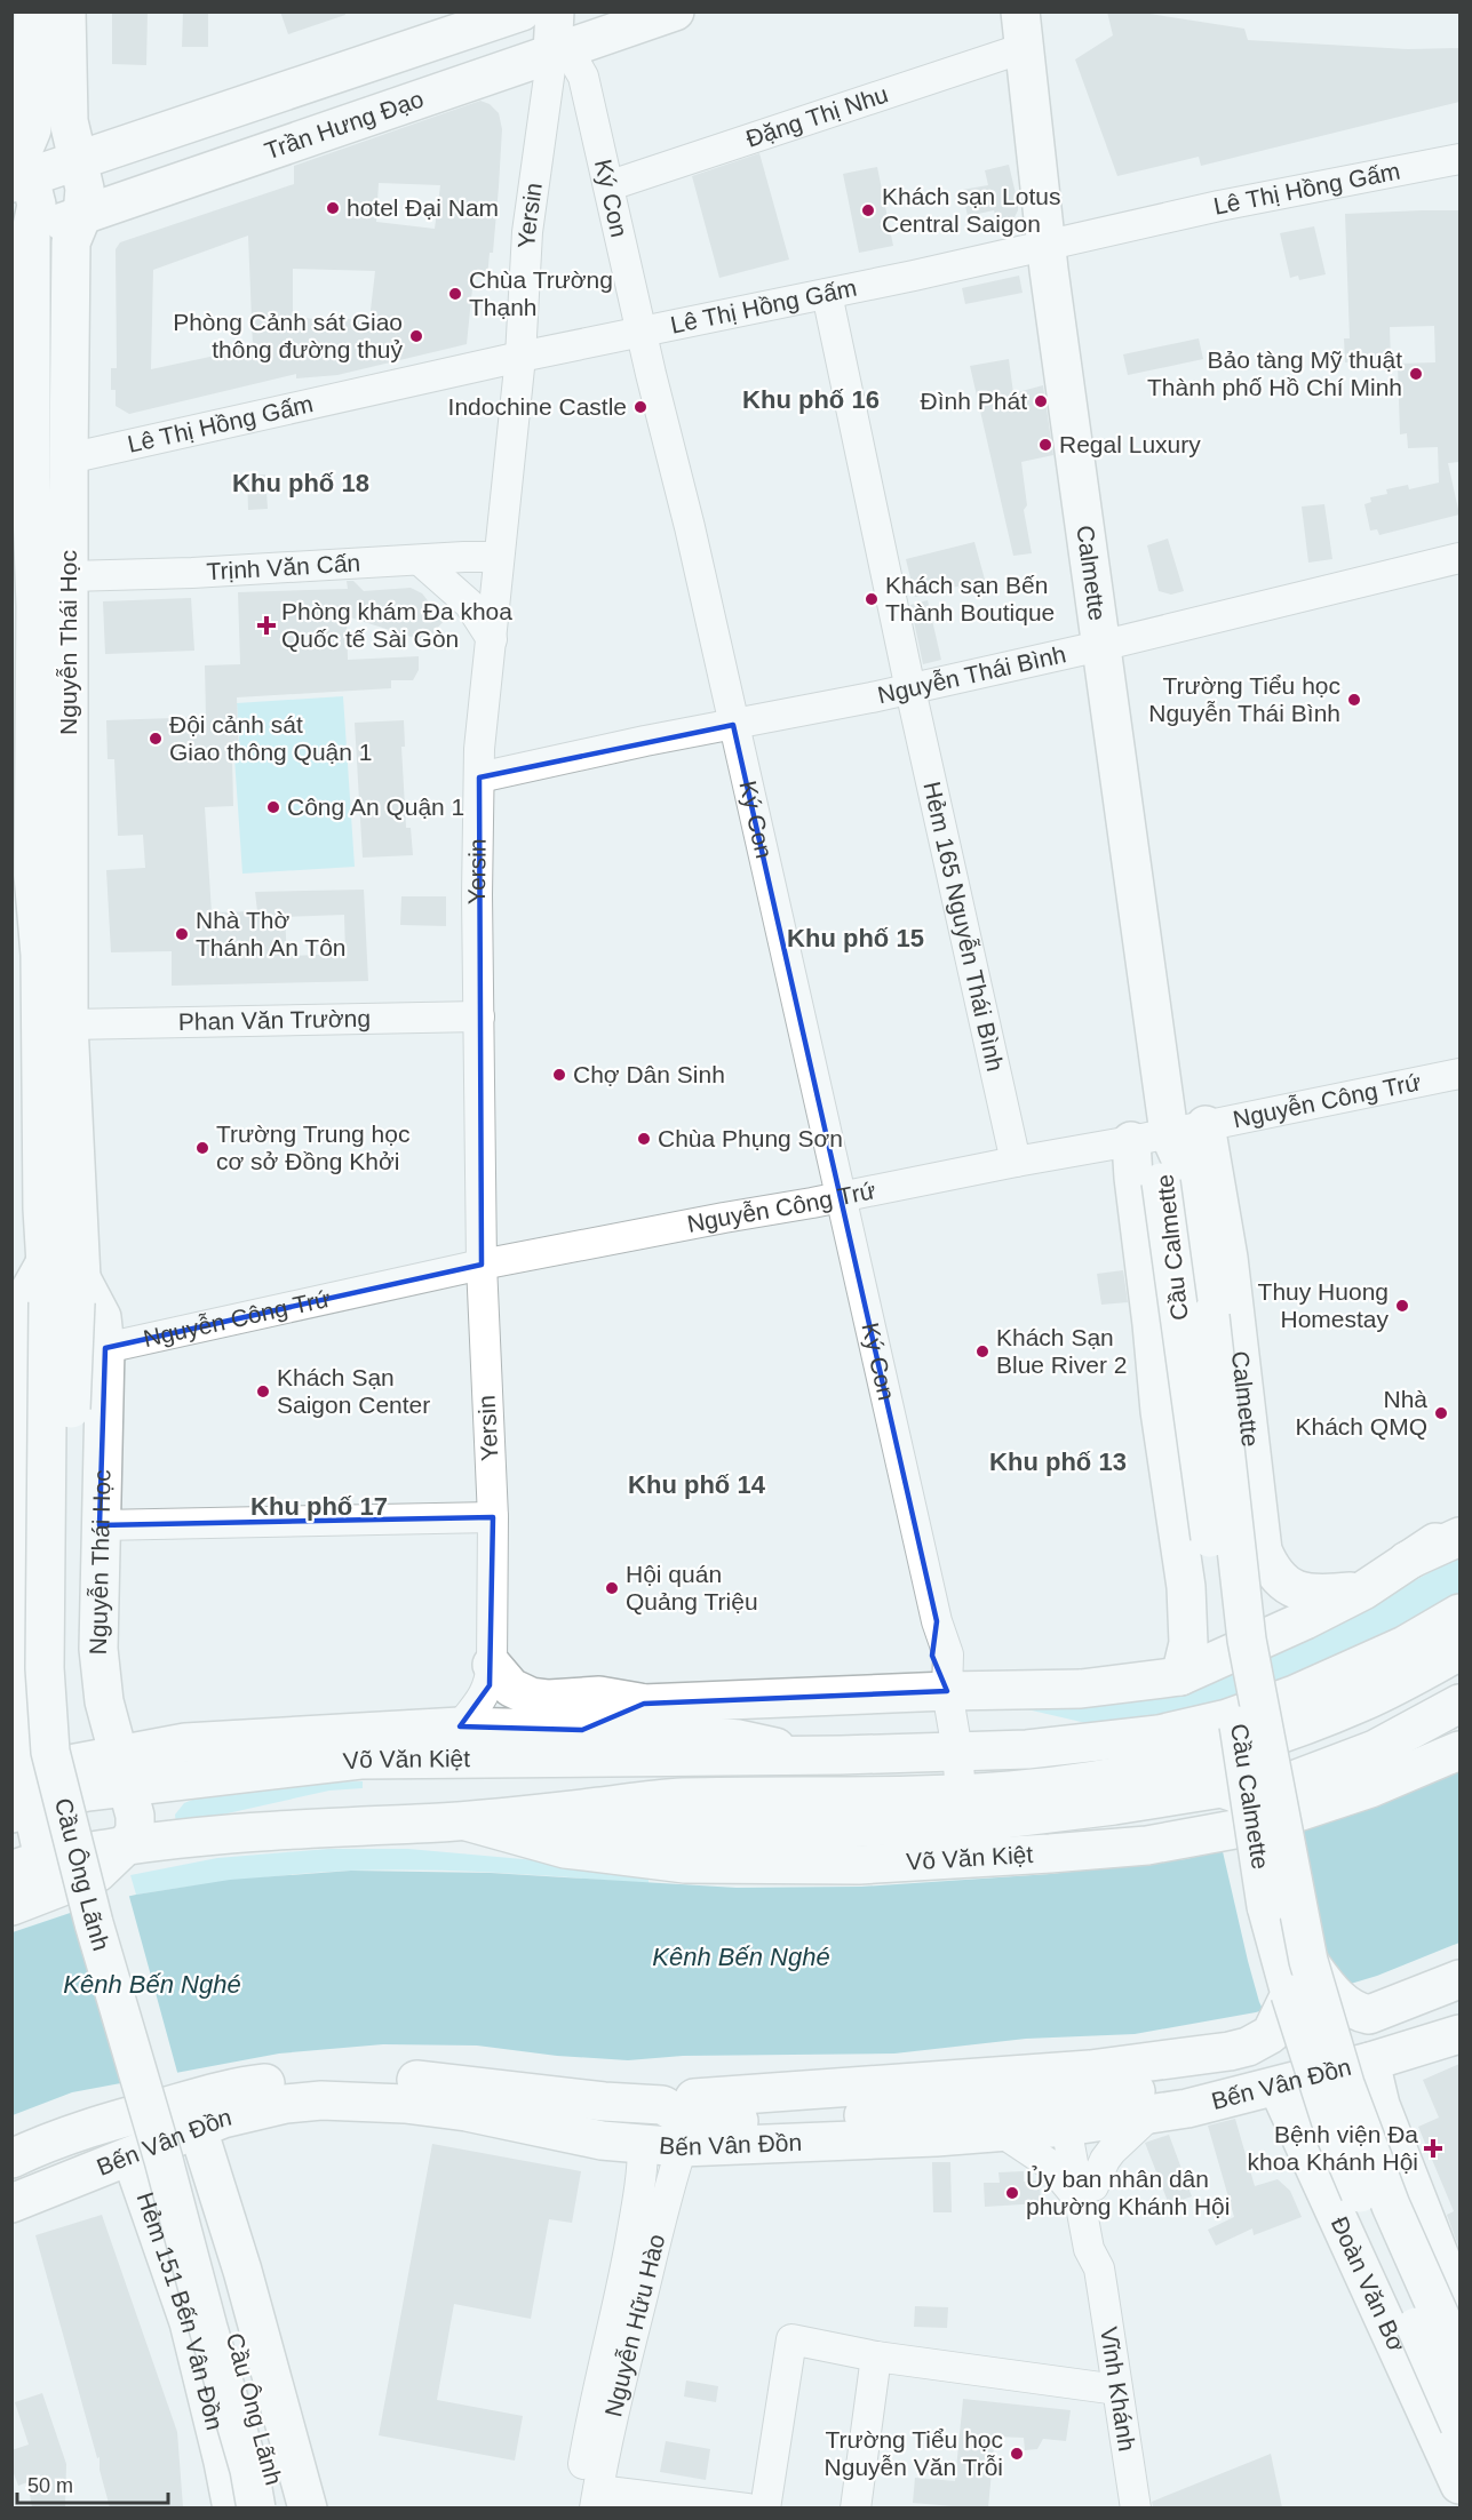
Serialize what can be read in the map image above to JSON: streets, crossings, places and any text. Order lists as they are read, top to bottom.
{
  "streets": {
    "main road": [
      "Trần Hưng Đạo",
      "Calmette",
      "Nguyễn Thái Học",
      "Cầu Calmette",
      "Võ Văn Kiệt",
      "Cầu Ông Lãnh",
      "Bến Vân Đồn",
      "Đoàn Văn Bơ",
      "Hẻm 151 Bến Vân Đồn"
    ],
    "street": [
      "Ðặng Thị Nhu",
      "Lê Thị Hồng Gấm",
      "Ký Con",
      "Yersin",
      "Trịnh Văn Cấn",
      "Nguyễn Thái Bình",
      "Hẻm 165 Nguyễn Thái Bình",
      "Phan Văn Trường",
      "Nguyễn Công Trứ",
      "Nguyễn Hữu Hào",
      "Vĩnh Khánh"
    ]
  },
  "crossings": [
    ["Ðặng Thị Nhu", "Ký Con"],
    ["Ðặng Thị Nhu", "Calmette"],
    ["Trần Hưng Đạo", "Ký Con"],
    ["Trần Hưng Đạo", "Yersin"],
    ["Trần Hưng Đạo", "Nguyễn Thái Học"],
    ["Lê Thị Hồng Gấm", "Ký Con"],
    ["Lê Thị Hồng Gấm", "Yersin"],
    ["Lê Thị Hồng Gấm", "Calmette"],
    ["Lê Thị Hồng Gấm", "Nguyễn Thái Học"],
    ["Lê Thị Hồng Gấm", "Hẻm 165 Nguyễn Thái Bình"],
    ["Ký Con", "Yersin"],
    ["Ký Con", "Nguyễn Thái Bình"],
    ["Ký Con", "Nguyễn Công Trứ"],
    ["Ký Con", "Võ Văn Kiệt"],
    ["Yersin", "Trịnh Văn Cấn"],
    ["Yersin", "Nguyễn Thái Bình"],
    ["Yersin", "Phan Văn Trường"],
    ["Yersin", "Nguyễn Công Trứ"],
    ["Yersin", "Võ Văn Kiệt"],
    ["Trịnh Văn Cấn", "Nguyễn Thái Học"],
    ["Calmette", "Nguyễn Thái Bình"],
    ["Calmette", "Nguyễn Công Trứ"],
    ["Calmette", "Cầu Calmette"],
    ["Calmette", "Võ Văn Kiệt"],
    ["Nguyễn Thái Học", "Phan Văn Trường"],
    ["Nguyễn Thái Học", "Nguyễn Công Trứ"],
    ["Nguyễn Thái Học", "Võ Văn Kiệt"],
    ["Nguyễn Thái Học", "Cầu Ông Lãnh"],
    ["Nguyễn Thái Bình", "Hẻm 165 Nguyễn Thái Bình"],
    ["Hẻm 165 Nguyễn Thái Bình", "Nguyễn Công Trứ"],
    ["Nguyễn Công Trứ", "Cầu Calmette"],
    ["Bến Vân Đồn", "Đoàn Văn Bơ"],
    ["Bến Vân Đồn", "Hẻm 151 Bến Vân Đồn"],
    ["Bến Vân Đồn", "Nguyễn Hữu Hào"],
    ["Bến Vân Đồn", "Vĩnh Khánh"]
  ],
  "districts": [
    "Khu phố 16",
    "Khu phố 18",
    "Khu phố 15",
    "Khu phố 13",
    "Khu phố 14",
    "Khu phố 17"
  ],
  "water": ["Kênh Bến Nghé"],
  "places": {
    "other": [
      "hotel Đại Nam",
      "Khách sạn Lotus Central Saigon",
      "Chùa Trường Thạnh",
      "Phòng Cảnh sát Giao thông đường thuỷ",
      "Bảo tàng Mỹ thuật Thành phố Hồ Chí Minh",
      "Đình Phát",
      "Indochine Castle",
      "Regal Luxury",
      "Khách sạn Bến Thành Boutique",
      "Trường Tiểu học Nguyễn Thái Bình",
      "Đội cảnh sát Giao thông Quận 1",
      "Công An Quận 1",
      "Nhà Thờ Thánh An Tôn",
      "Chợ Dân Sinh",
      "Chùa Phụng Sơn",
      "Trường Trung học cơ sở Đồng Khởi",
      "Thuy Huong Homestay",
      "Khách Sạn Blue River 2",
      "Khách Sạn Saigon Center",
      "Nhà Khách QMQ",
      "Hội quán Quảng Triệu",
      "Ủy ban nhân dân phường Khánh Hội",
      "Trường Tiểu học Nguyễn Văn Trỗi"
    ],
    "health": ["Phòng khám Đa khoa Quốc tế Sài Gòn", "Bệnh viện Đa khoa Khánh Hội"]
  },
  "scale_bar": "50 m"
}
